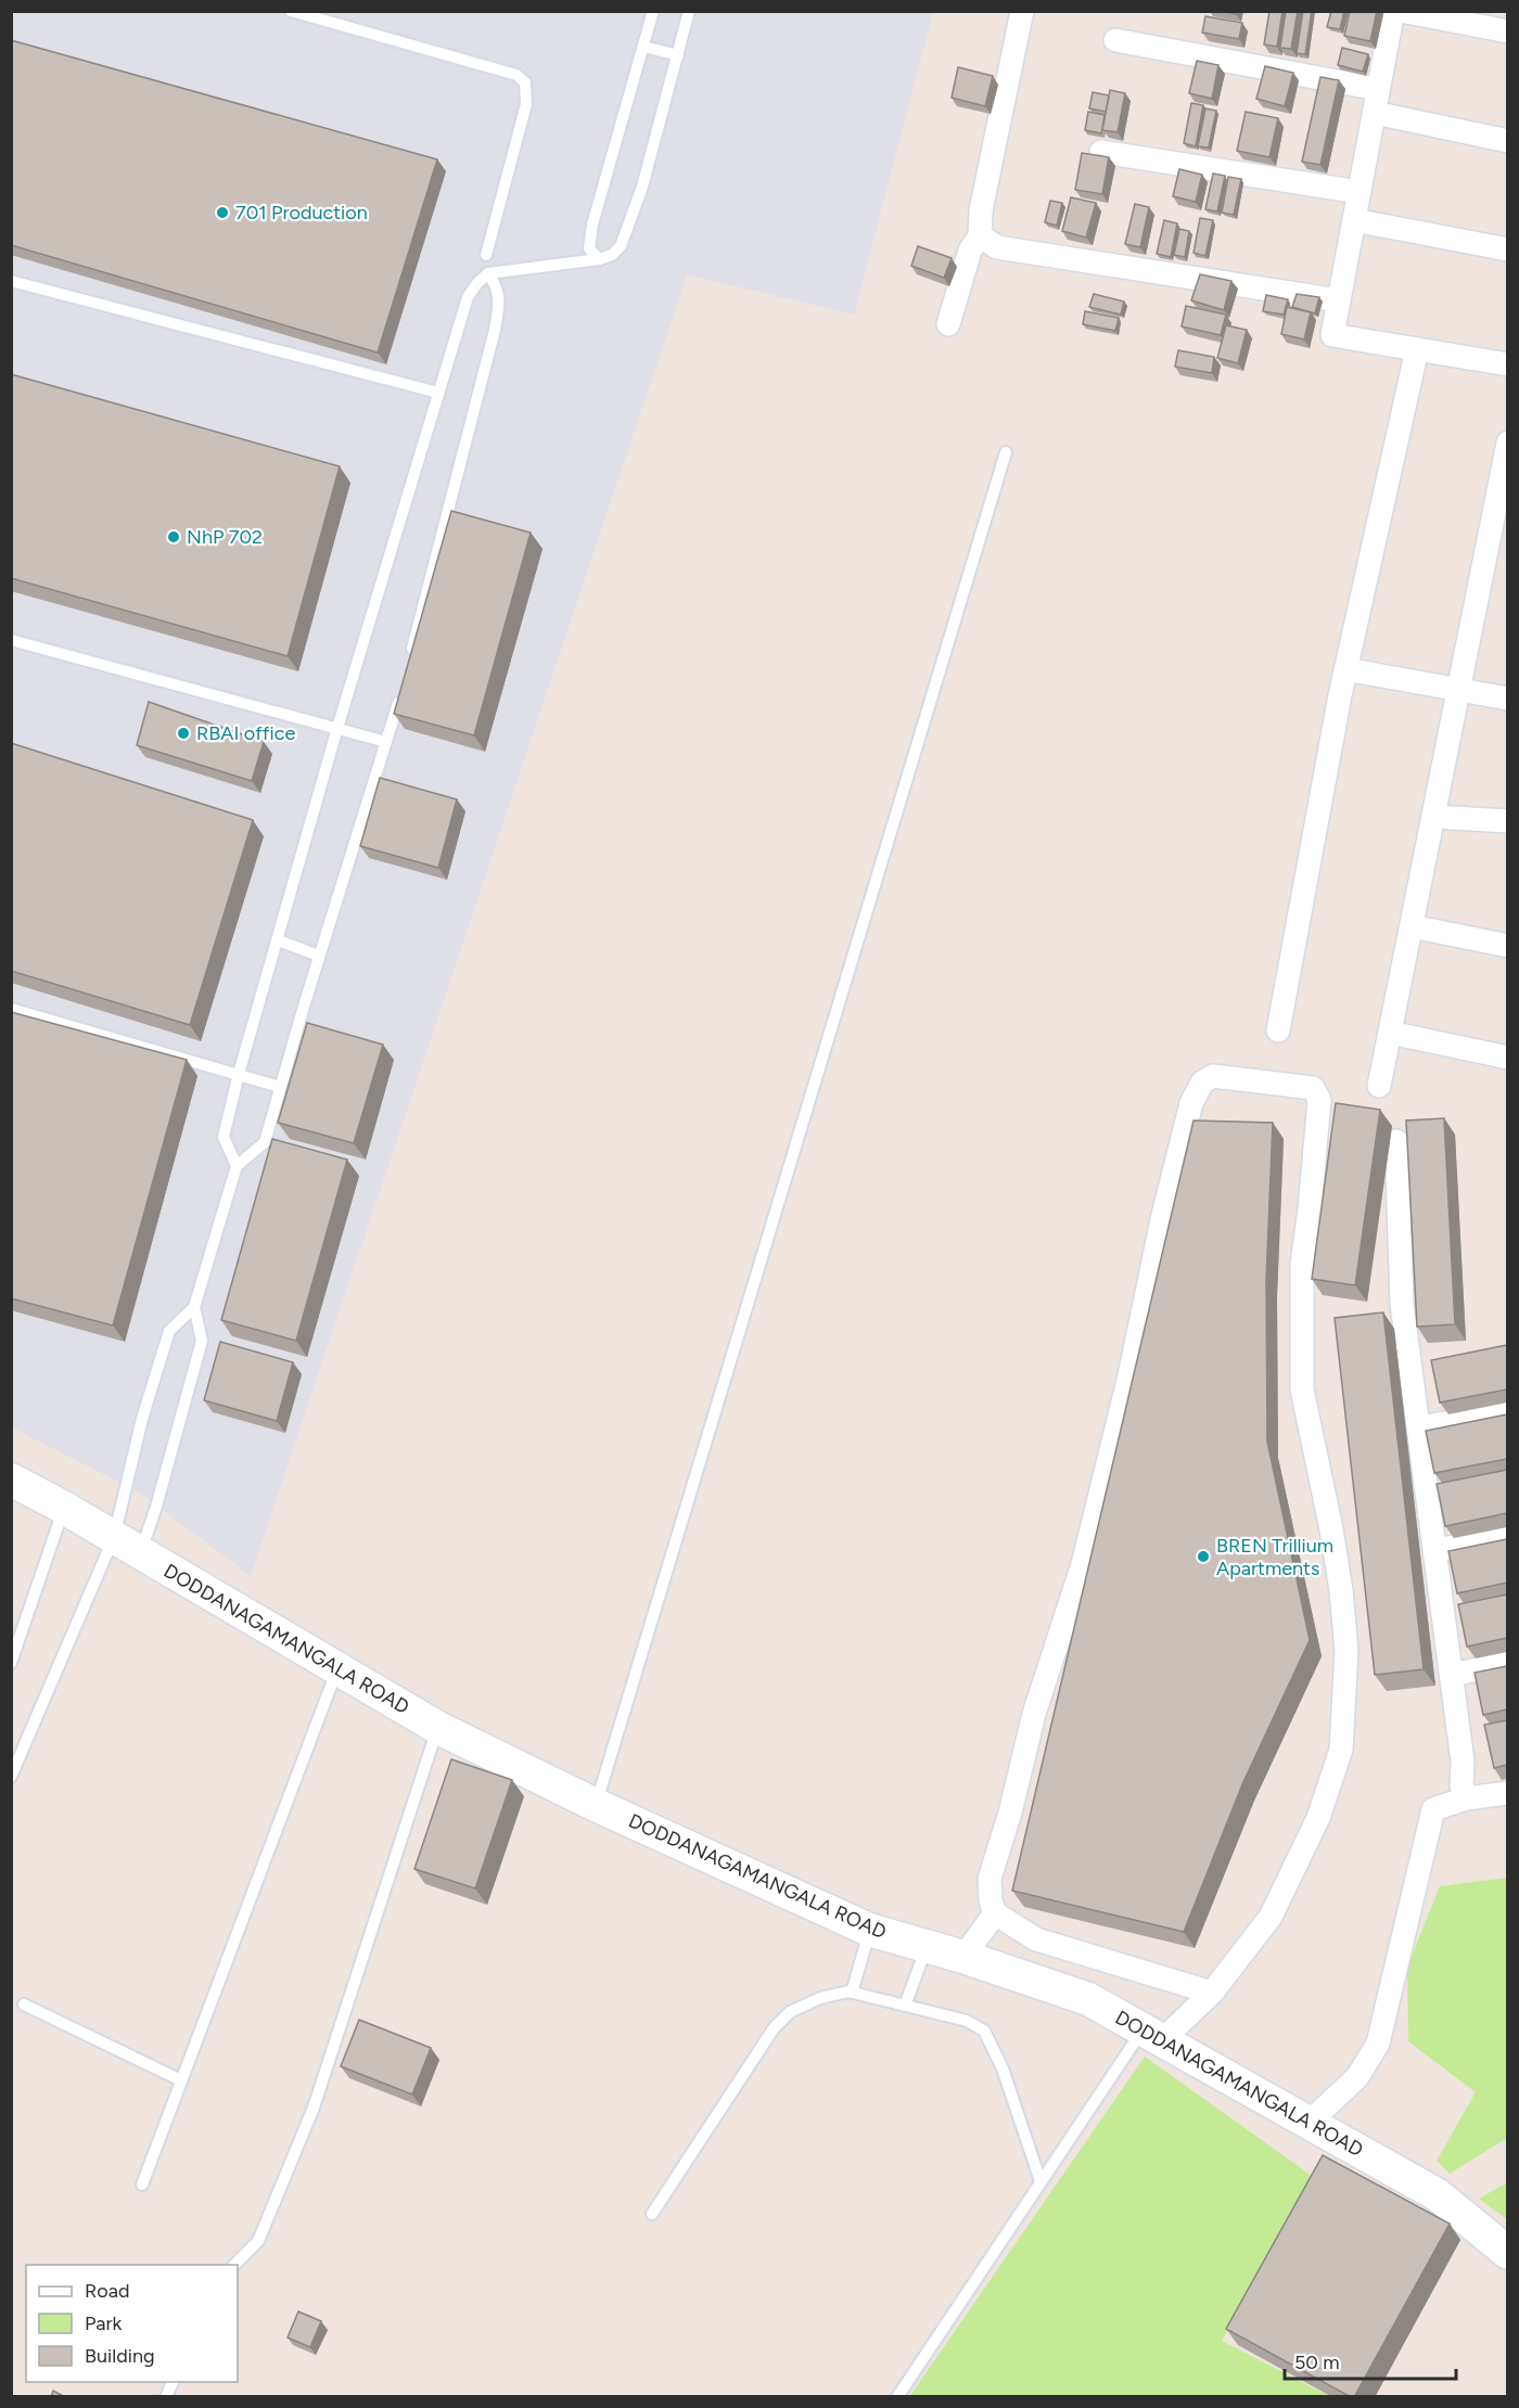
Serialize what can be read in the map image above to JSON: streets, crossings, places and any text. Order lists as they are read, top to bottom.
{
  "streets": {
    "street": ["DODDANAGAMANGALA ROAD"]
  },
  "places": [
    "701 Production",
    "NhP 702",
    "RBAI office",
    "BREN Trillium Apartments"
  ],
  "legend": ["Road", "Park", "Building"],
  "scale_bar": "50 m"
}
